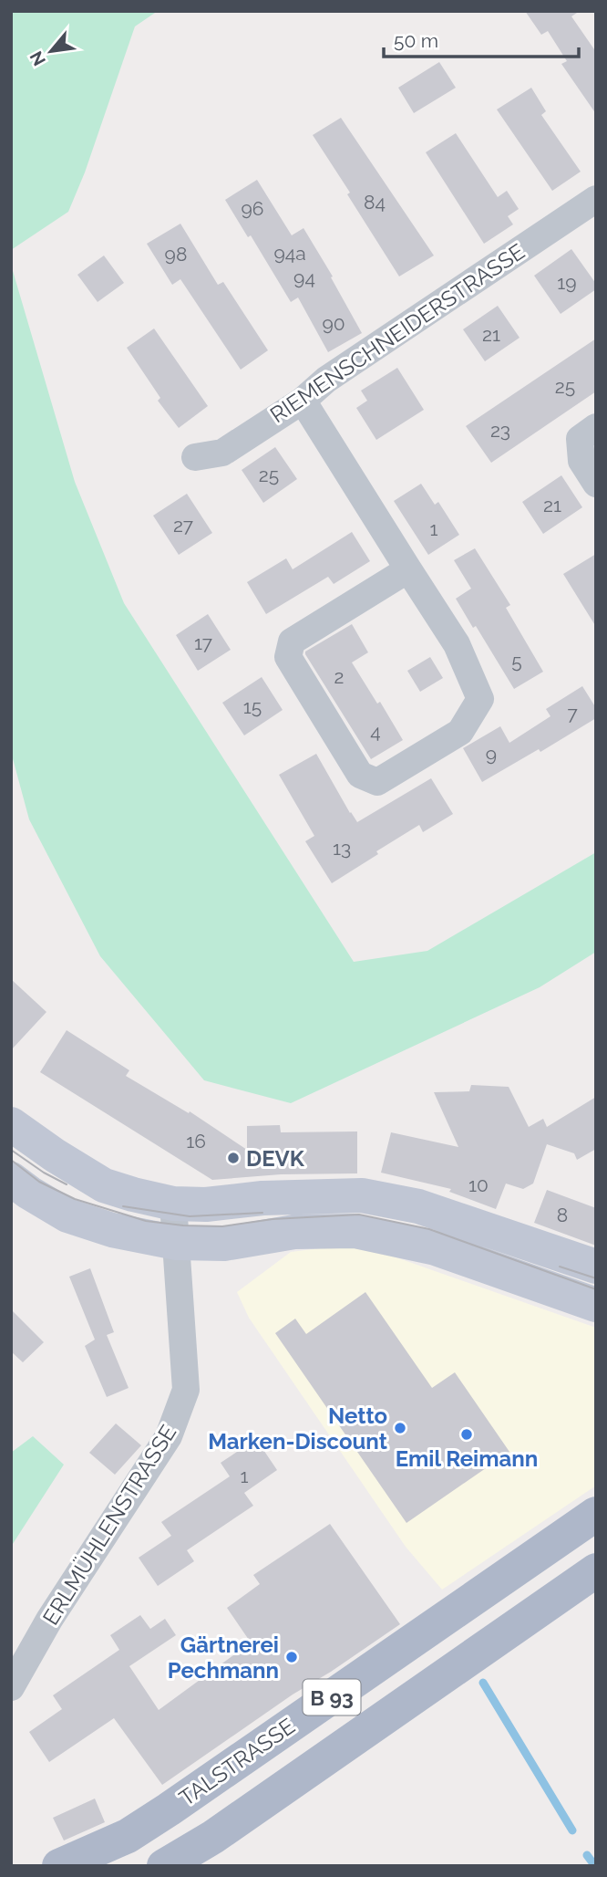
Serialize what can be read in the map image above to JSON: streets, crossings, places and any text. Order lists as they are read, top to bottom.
{
  "streets": {
    "main road": ["B 93", "TALSTRASSE"],
    "street": ["RIEMENSCHNEIDERSTRASSE", "ERLMÜHLENSTRASSE"]
  },
  "places": [
    "DEVK",
    "Netto Marken-Discount",
    "Emil Reimann",
    "Gärtnerei Pechmann"
  ],
  "house_numbers": [
    "84",
    "96",
    "94a",
    "98",
    "94",
    "19",
    "90",
    "21",
    "25",
    "23",
    "25",
    "21",
    "27",
    "1",
    "17",
    "5",
    "2",
    "15",
    "7",
    "4",
    "9",
    "13",
    "16",
    "10",
    "8",
    "1"
  ],
  "scale_bar": "50 m",
  "north": "bottom left"
}
